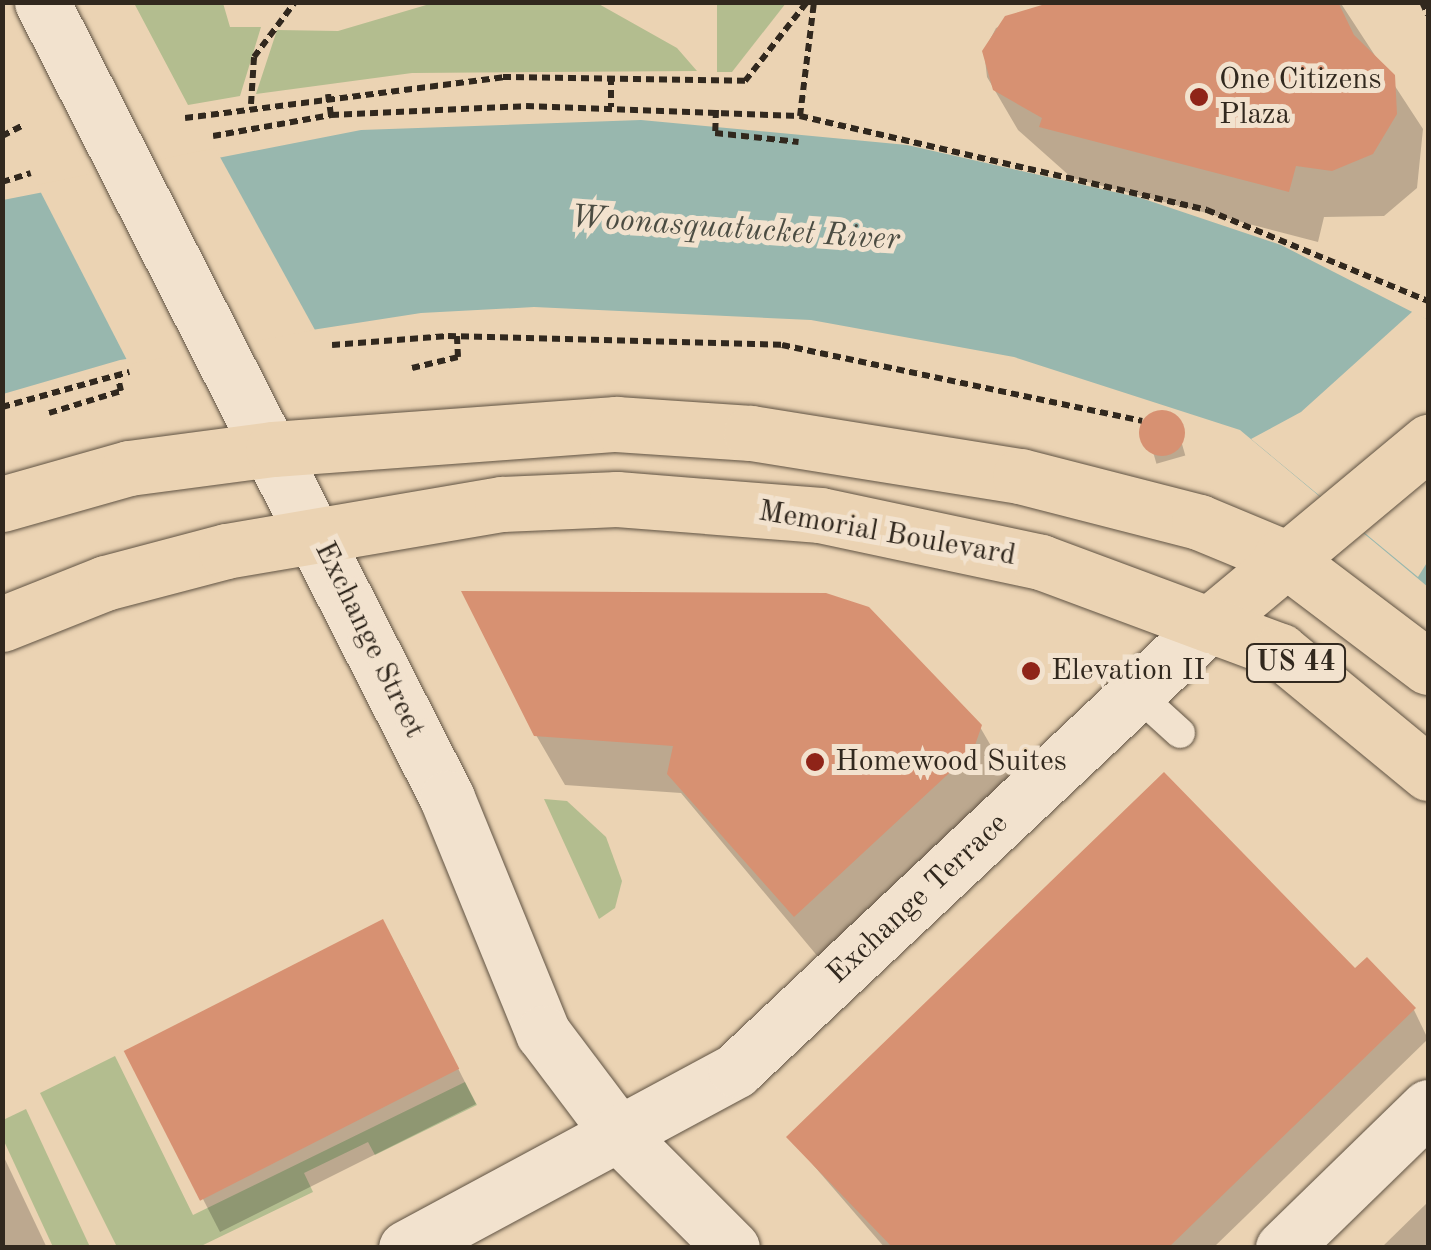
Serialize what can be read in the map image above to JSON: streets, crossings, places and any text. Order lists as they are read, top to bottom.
{
  "streets": {
    "main road": [
      "Memorial Boulevard",
      "Exchange Street",
      "US 44",
      "Exchange Terrace"
    ]
  },
  "crossings": [
    ["Memorial Boulevard", "Exchange Street"],
    ["Memorial Boulevard", "Exchange Terrace"],
    ["Exchange Street", "Exchange Terrace"]
  ],
  "water": ["Woonasquatucket River"],
  "places": ["One Citizens Plaza", "Elevation II", "Homewood Suites"]
}
